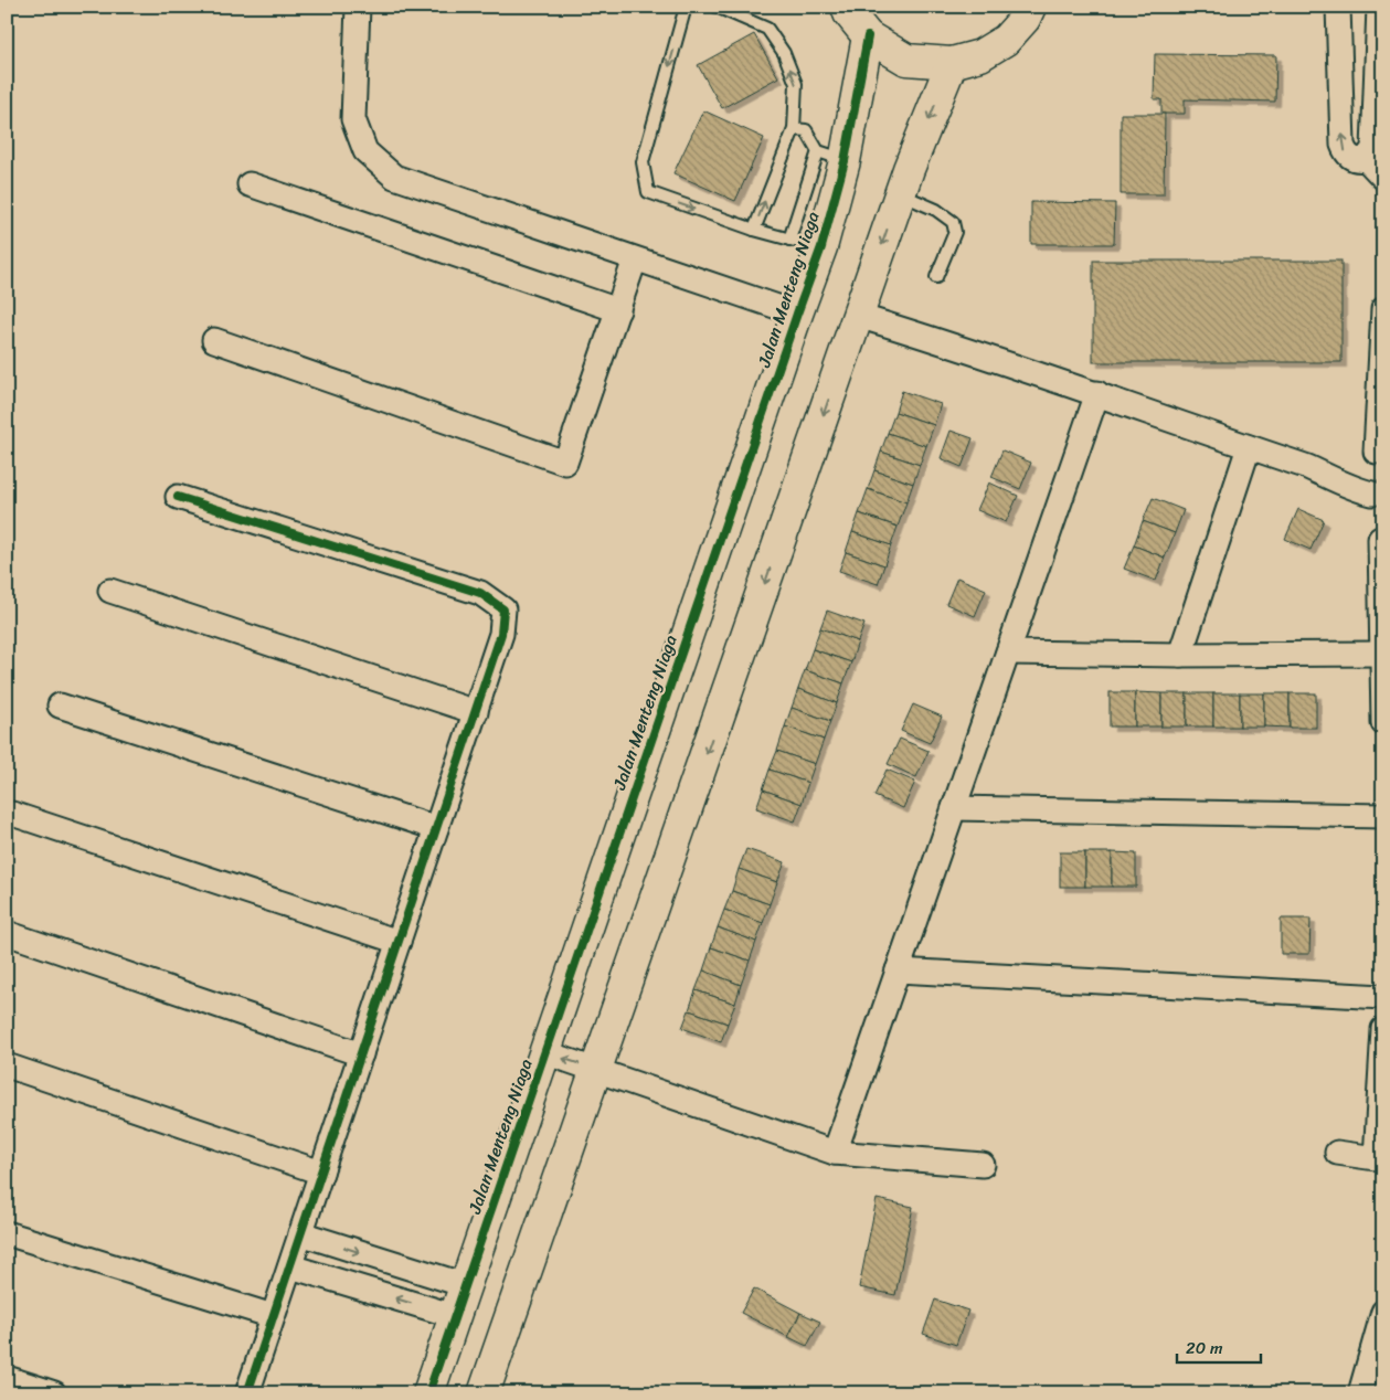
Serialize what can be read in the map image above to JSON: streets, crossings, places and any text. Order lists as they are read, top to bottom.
{
  "streets": {
    "street": ["Jalan Menteng Niaga"]
  },
  "scale_bar": "20 m"
}
